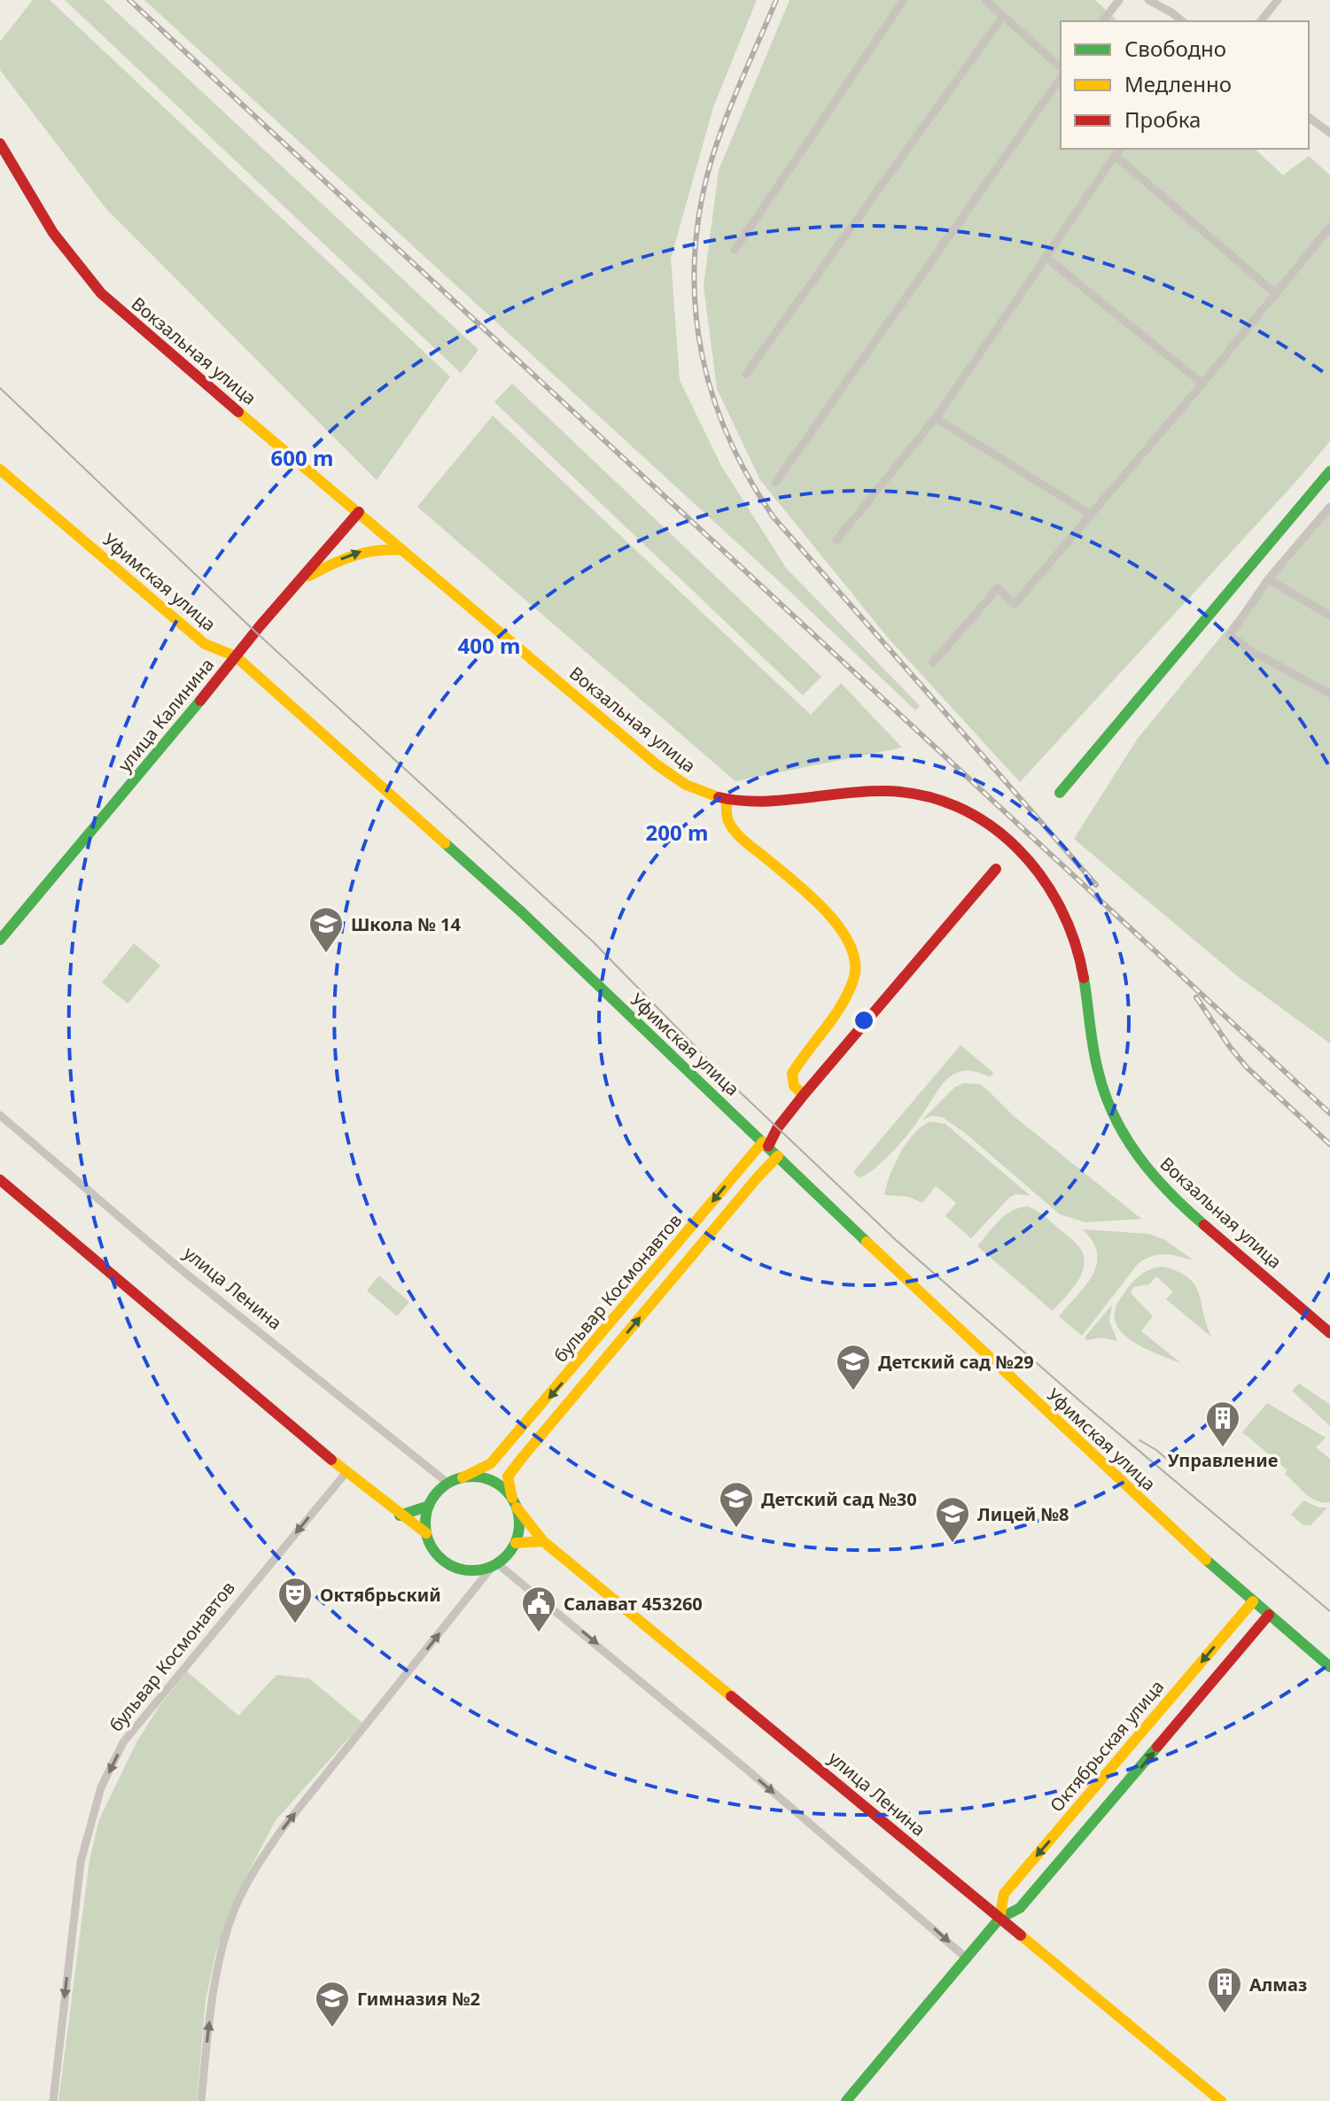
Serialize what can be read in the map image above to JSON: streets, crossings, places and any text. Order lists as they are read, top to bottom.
{
  "streets": {
    "street": [
      "Вокзальная улица",
      "Уфимская улица",
      "улица Калинина",
      "улица Ленина",
      "бульвар Космонавтов",
      "Октябрьская улица"
    ]
  },
  "crossings": [
    ["Вокзальная улица", "улица Калинина"],
    ["Уфимская улица", "улица Калинина"],
    ["Уфимская улица", "бульвар Космонавтов"],
    ["Уфимская улица", "Октябрьская улица"],
    ["улица Ленина", "бульвар Космонавтов"],
    ["улица Ленина", "Октябрьская улица"]
  ],
  "places": {
    "school or university": [
      "Школа № 14",
      "Детский сад №29",
      "Детский сад №30",
      "Лицей №8",
      "Гимназия №2"
    ],
    "building": ["Управление", "Алмаз"],
    "theatre": ["Октябрьский"],
    "public building": ["Салават 453260"]
  },
  "legend": ["Свободно", "Медленно", "Пробка"],
  "rings": ["600 m", "400 m", "200 m"]
}
